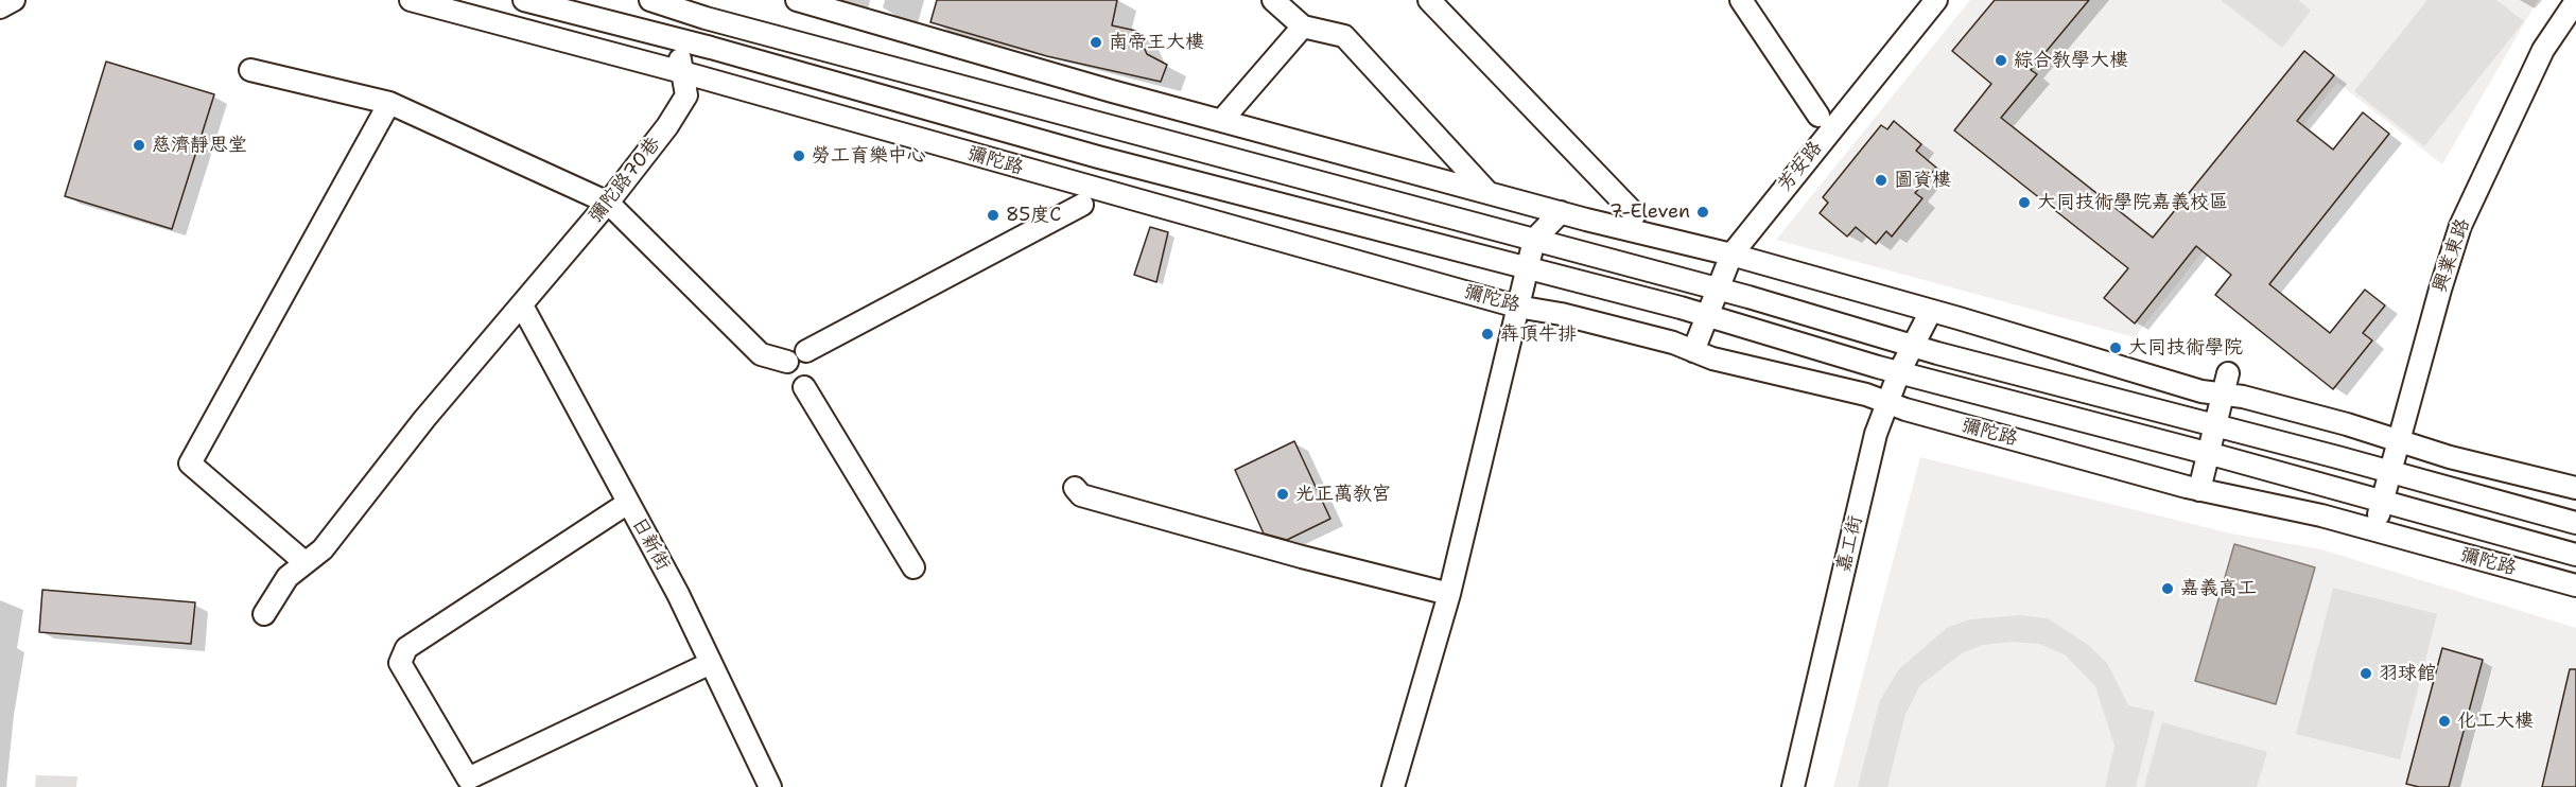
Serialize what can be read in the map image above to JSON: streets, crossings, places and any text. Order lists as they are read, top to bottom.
{
  "streets": {
    "street": [
      "彌陀路",
      "芳安路",
      "彌陀路70巷",
      "興業東路",
      "日新街",
      "嘉工街"
    ]
  },
  "crossings": [
    ["彌陀路", "芳安路"],
    ["彌陀路", "彌陀路70巷"],
    ["彌陀路", "興業東路"],
    ["彌陀路", "嘉工街"],
    ["彌陀路70巷", "日新街"]
  ],
  "places": [
    "南帝王大樓",
    "綜合教學大樓",
    "慈濟靜思堂",
    "勞工育樂中心",
    "圖資樓",
    "大同技術學院嘉義校區",
    "7-Eleven",
    "85度C",
    "犇頂牛排",
    "大同技術學院",
    "光正萬教宮",
    "嘉義高工",
    "羽球館",
    "化工大樓"
  ]
}
